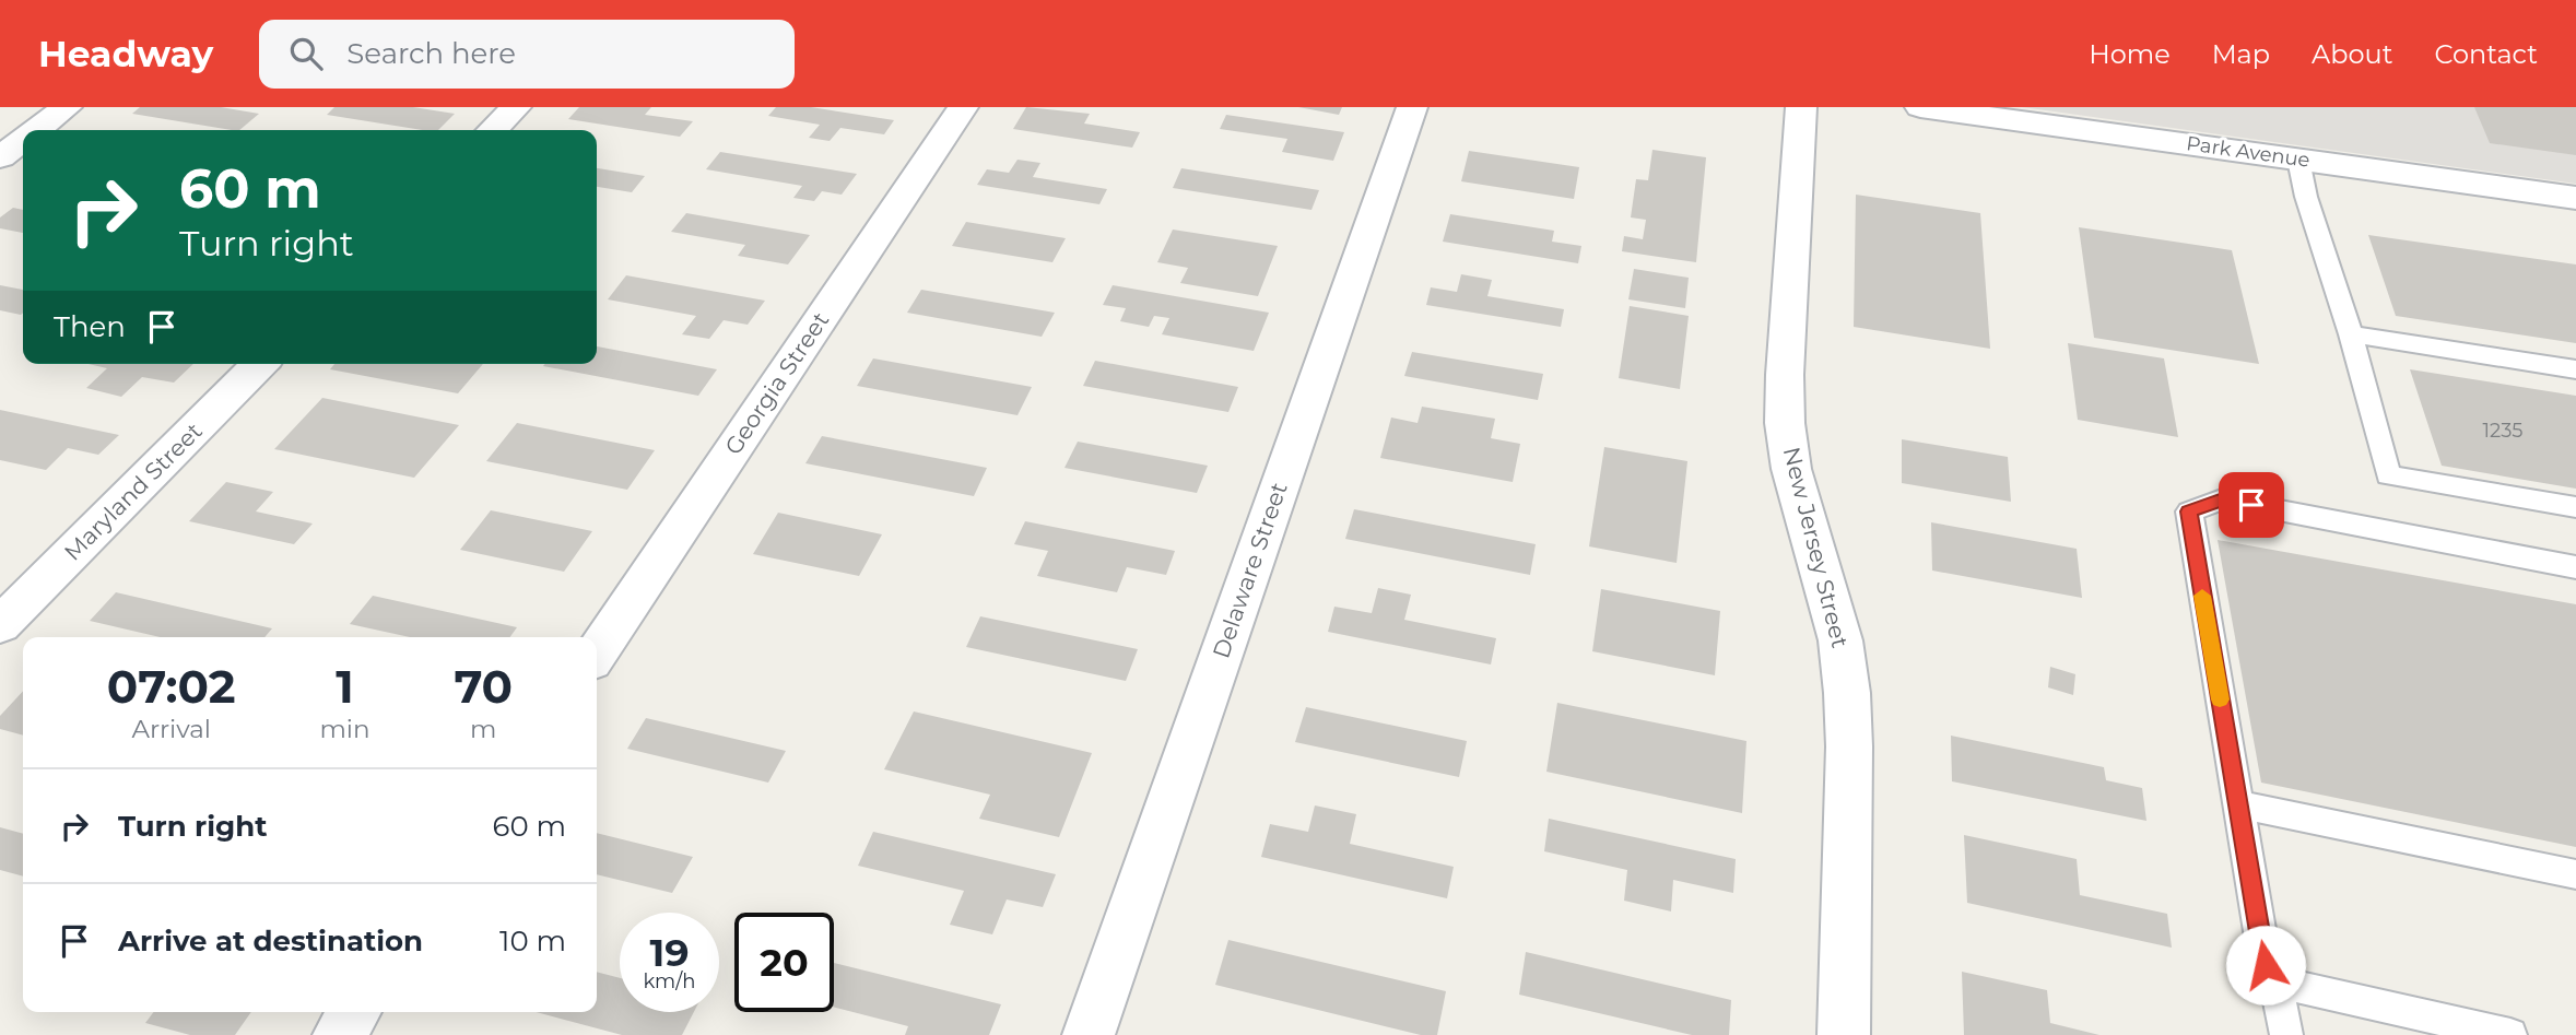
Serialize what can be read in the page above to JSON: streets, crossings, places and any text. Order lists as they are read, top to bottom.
{
  "streets": {
    "street": [
      "Park Avenue",
      "Georgia Street",
      "Maryland Street",
      "New Jersey Street",
      "Delaware Street"
    ]
  },
  "house_numbers": ["1235"],
  "page": {
    "header": "Headway",
    "search": "Search here",
    "nav": [
      "Home",
      "Map",
      "About",
      "Contact"
    ],
    "turn": ["60 m", "Turn right"],
    "then": "Then",
    "eta": [
      "07:02",
      "Arrival",
      "1",
      "min",
      "70",
      "m"
    ],
    "list": [
      {
        "name": "Turn right",
        "value": "60 m"
      },
      {
        "name": "Arrive at destination",
        "value": "10 m"
      }
    ],
    "speed": "19 km/h",
    "limit": "20"
  }
}
